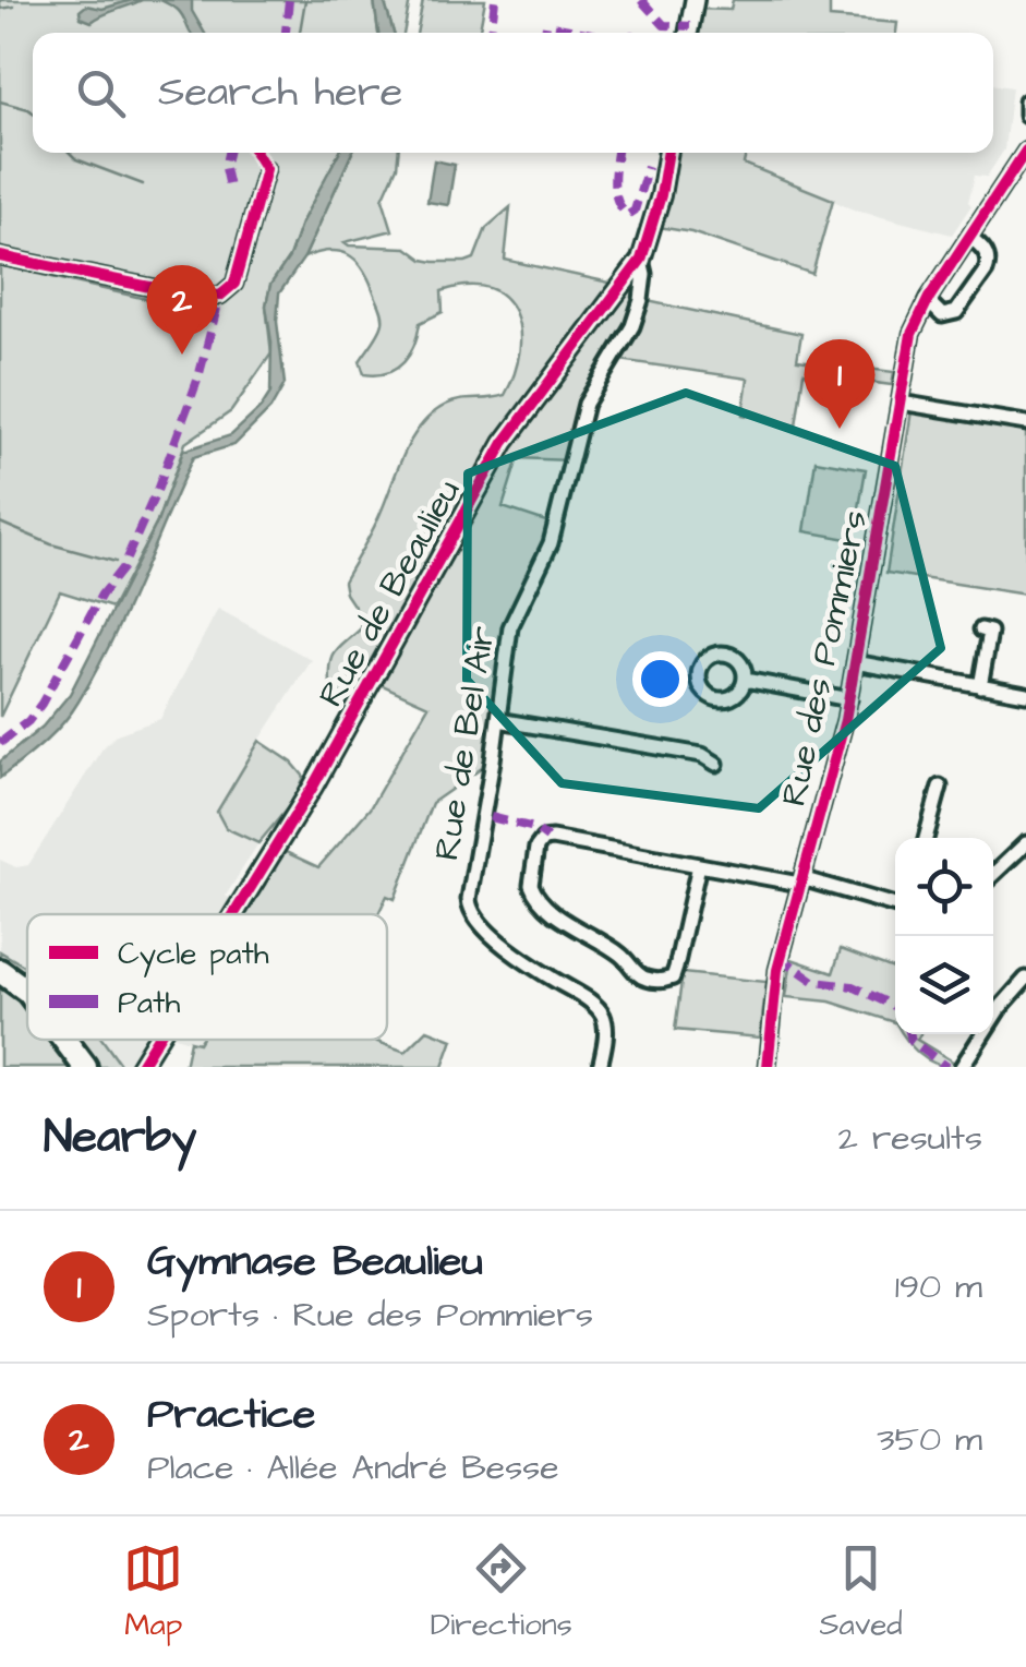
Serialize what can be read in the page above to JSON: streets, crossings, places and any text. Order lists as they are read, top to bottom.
{
  "streets": {
    "street": ["Rue de Beaulieu", "Rue des Pommiers", "Rue de Bel Air"]
  },
  "crossings": [
    ["Rue de Beaulieu", "Rue de Bel Air"]
  ],
  "legend": ["Cycle path", "Path"],
  "page": {
    "search": "Search here",
    "pins": ["2", "1"],
    "heading": ["Nearby", "2 results"],
    "list": [
      {
        "mark": "1",
        "name": "Gymnase Beaulieu",
        "note": "Sports · Rue des Pommiers",
        "value": "190 m"
      },
      {
        "mark": "2",
        "name": "Practice",
        "note": "Place · Allée André Besse",
        "value": "350 m"
      }
    ],
    "nav": ["Map", "Directions", "Saved"]
  }
}
